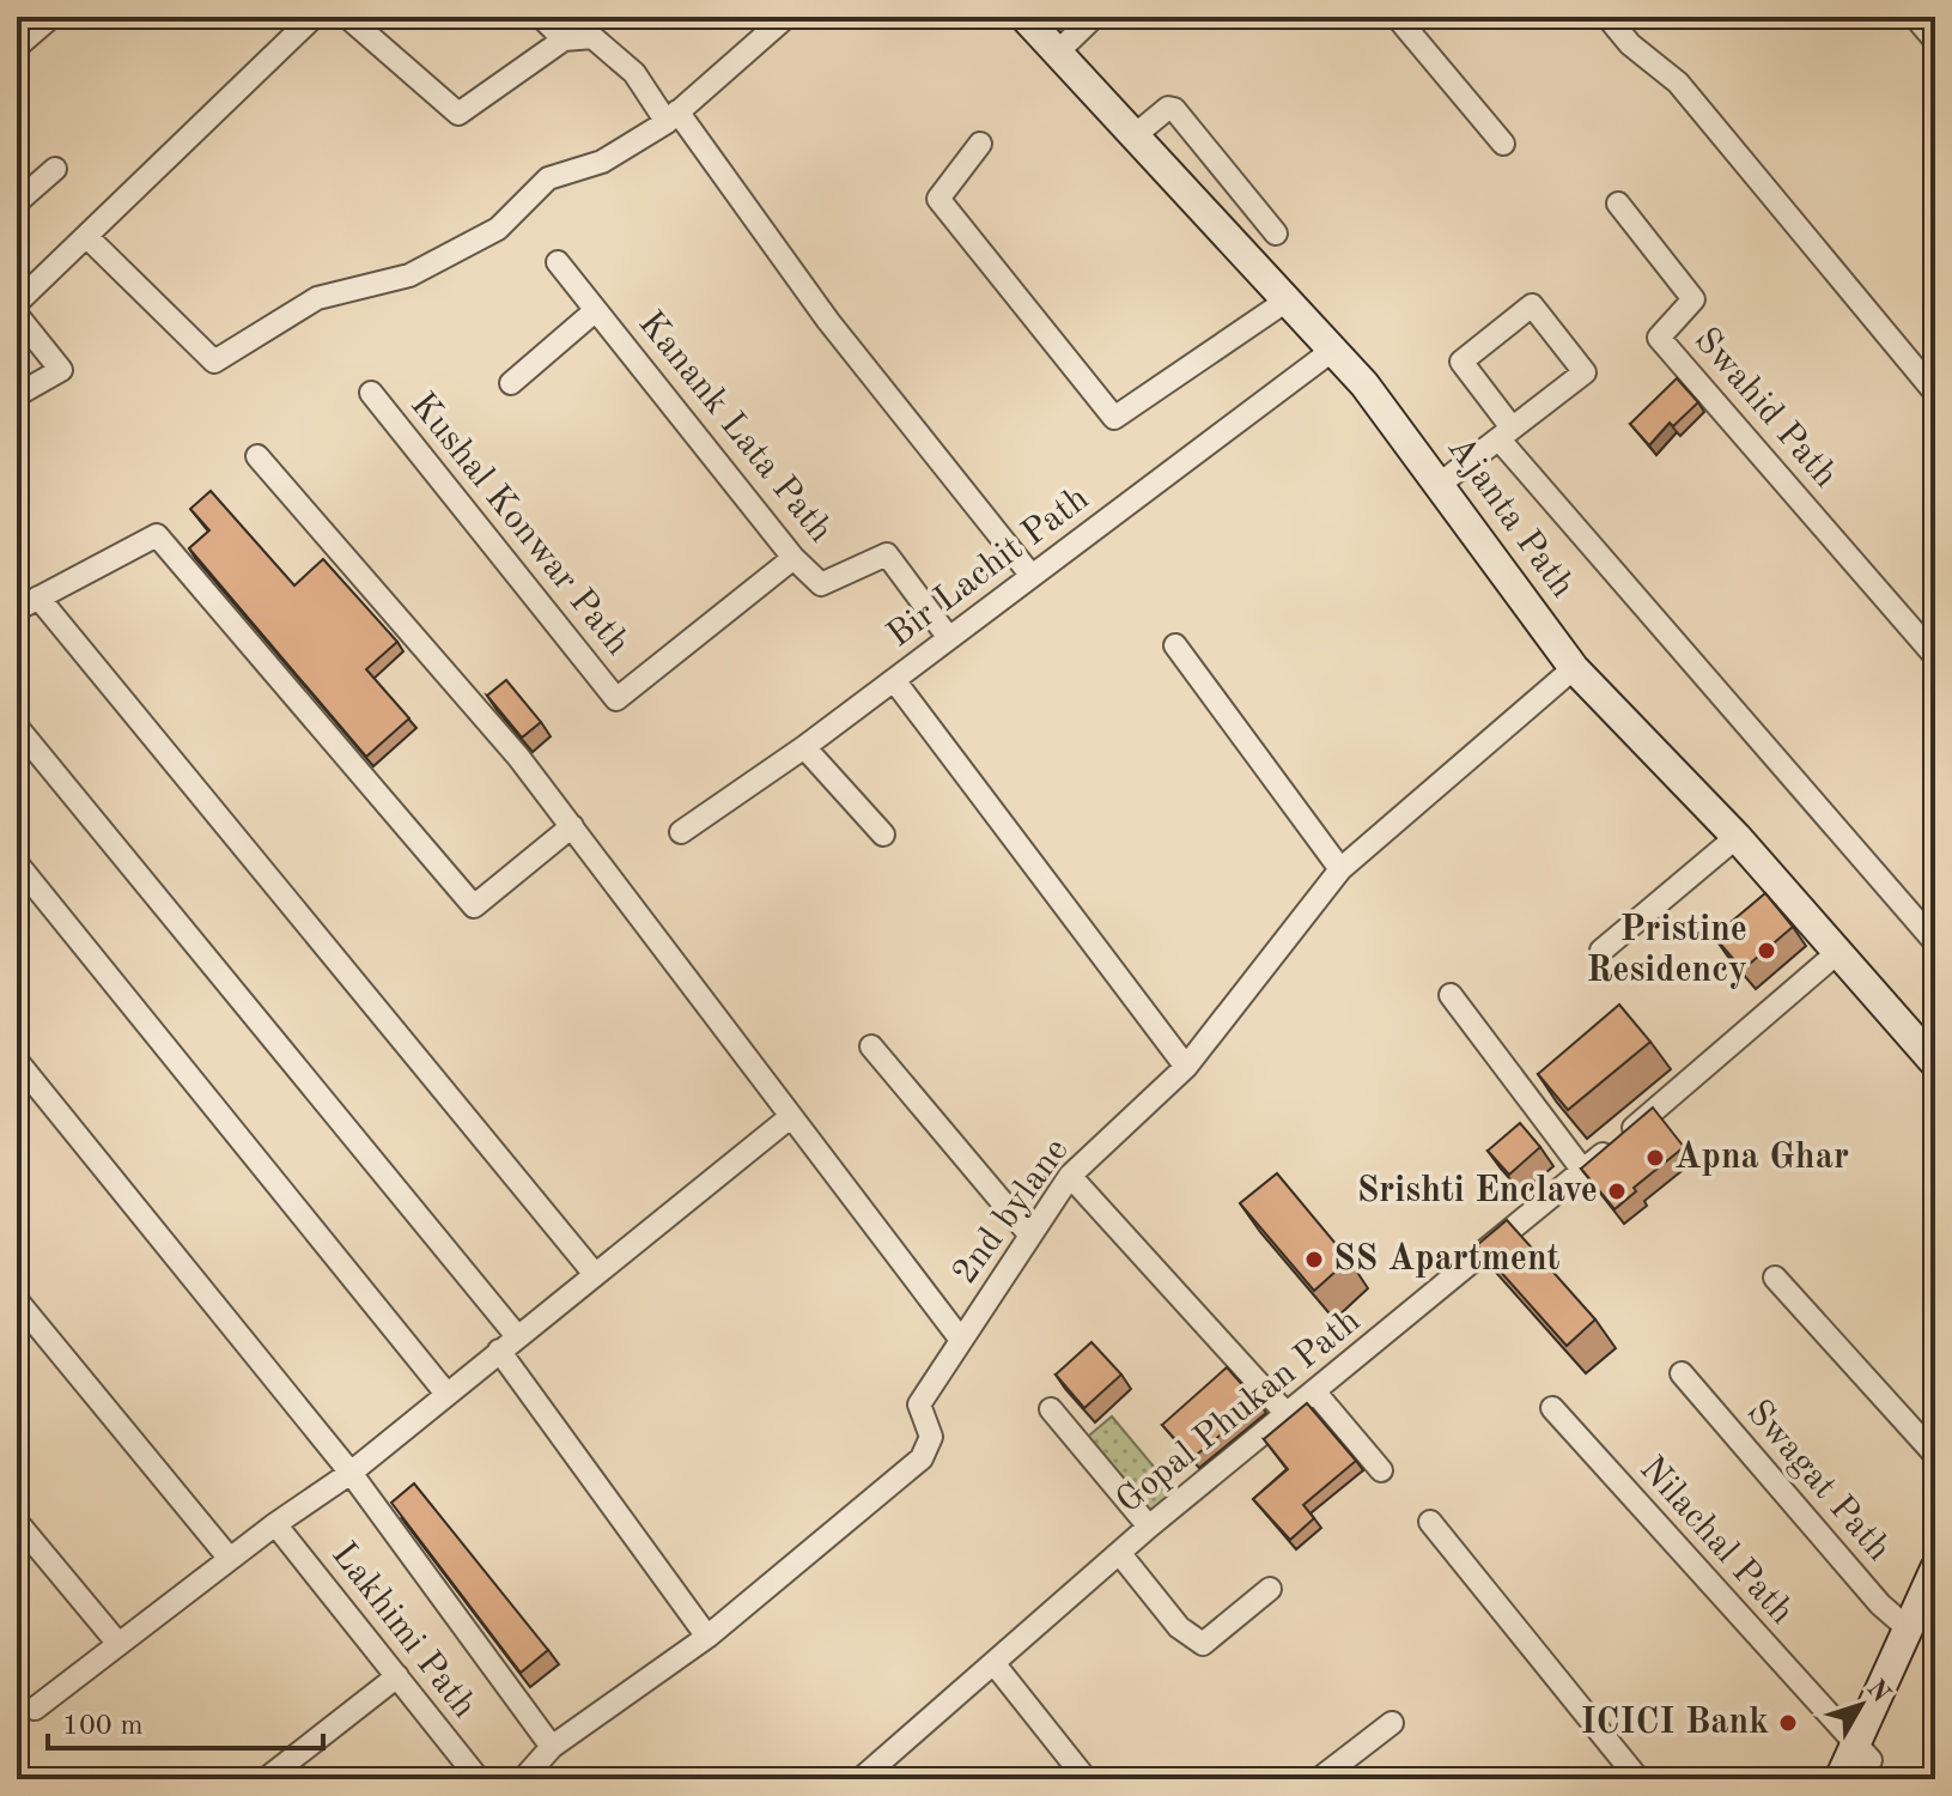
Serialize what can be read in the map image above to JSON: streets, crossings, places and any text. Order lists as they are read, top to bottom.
{
  "streets": {
    "street": [
      "Swahid Path",
      "Kanank Lata Path",
      "Ajanta Path",
      "Kushal Konwar Path",
      "Bir Lachit Path",
      "2nd bylane",
      "Gopal Phukan Path",
      "Swagat Path",
      "Nilachal Path",
      "Lakhimi Path"
    ]
  },
  "crossings": [
    ["Kanank Lata Path", "Kushal Konwar Path"],
    ["Kanank Lata Path", "Bir Lachit Path"],
    ["Ajanta Path", "Bir Lachit Path"],
    ["Ajanta Path", "2nd bylane"],
    ["Ajanta Path", "Gopal Phukan Path"]
  ],
  "places": [
    "Pristine Residency",
    "Apna Ghar",
    "Srishti Enclave",
    "SS Apartment",
    "ICICI Bank"
  ],
  "scale_bar": "100 m",
  "north": "top right"
}
